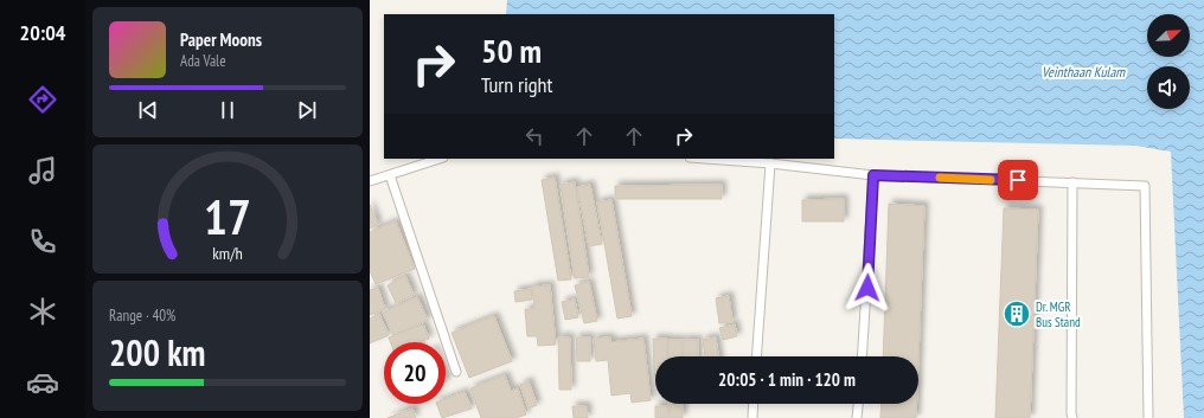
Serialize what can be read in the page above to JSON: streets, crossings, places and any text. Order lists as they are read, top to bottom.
{
  "water": ["Veinthaan Kulam"],
  "places": {
    "building": ["Dr. MGR Bus Stand"]
  },
  "north": "top right",
  "page": {
    "tabs": "20:04",
    "turn": ["50 m", "Turn right"],
    "song": ["Paper Moons", "Ada Vale"],
    "tile": ["Range · 40%", "200 km"],
    "limit": "20",
    "trip": "20:05 · 1 min · 120 m",
    "gauge": ["17", "km/h"]
  }
}
